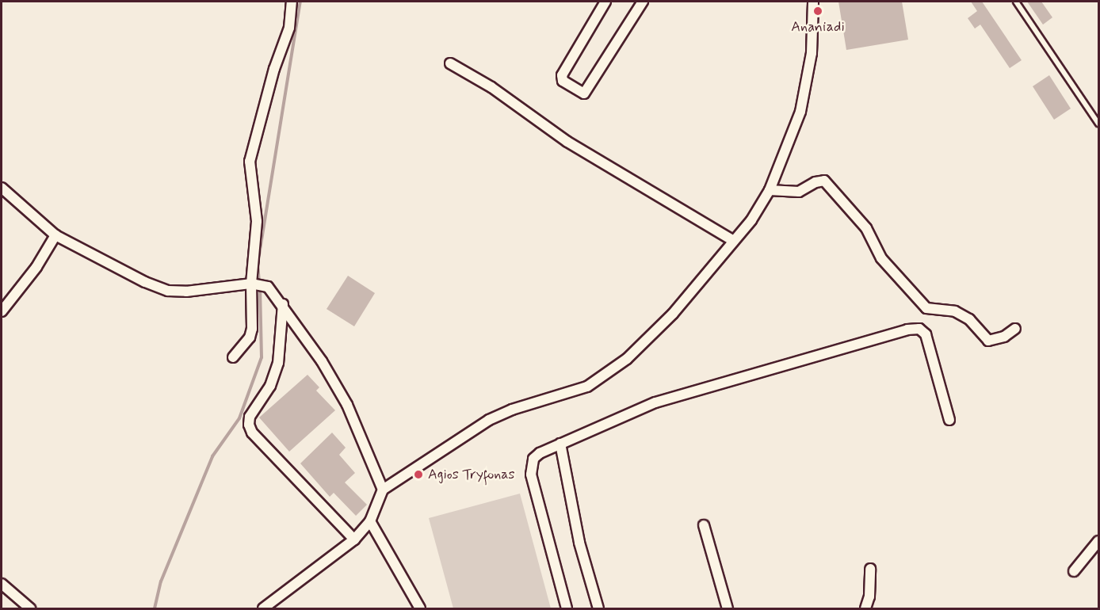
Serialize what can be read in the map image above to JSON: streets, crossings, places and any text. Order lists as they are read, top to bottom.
{
  "places": ["Ananiadi", "Agios Tryfonas"]
}
